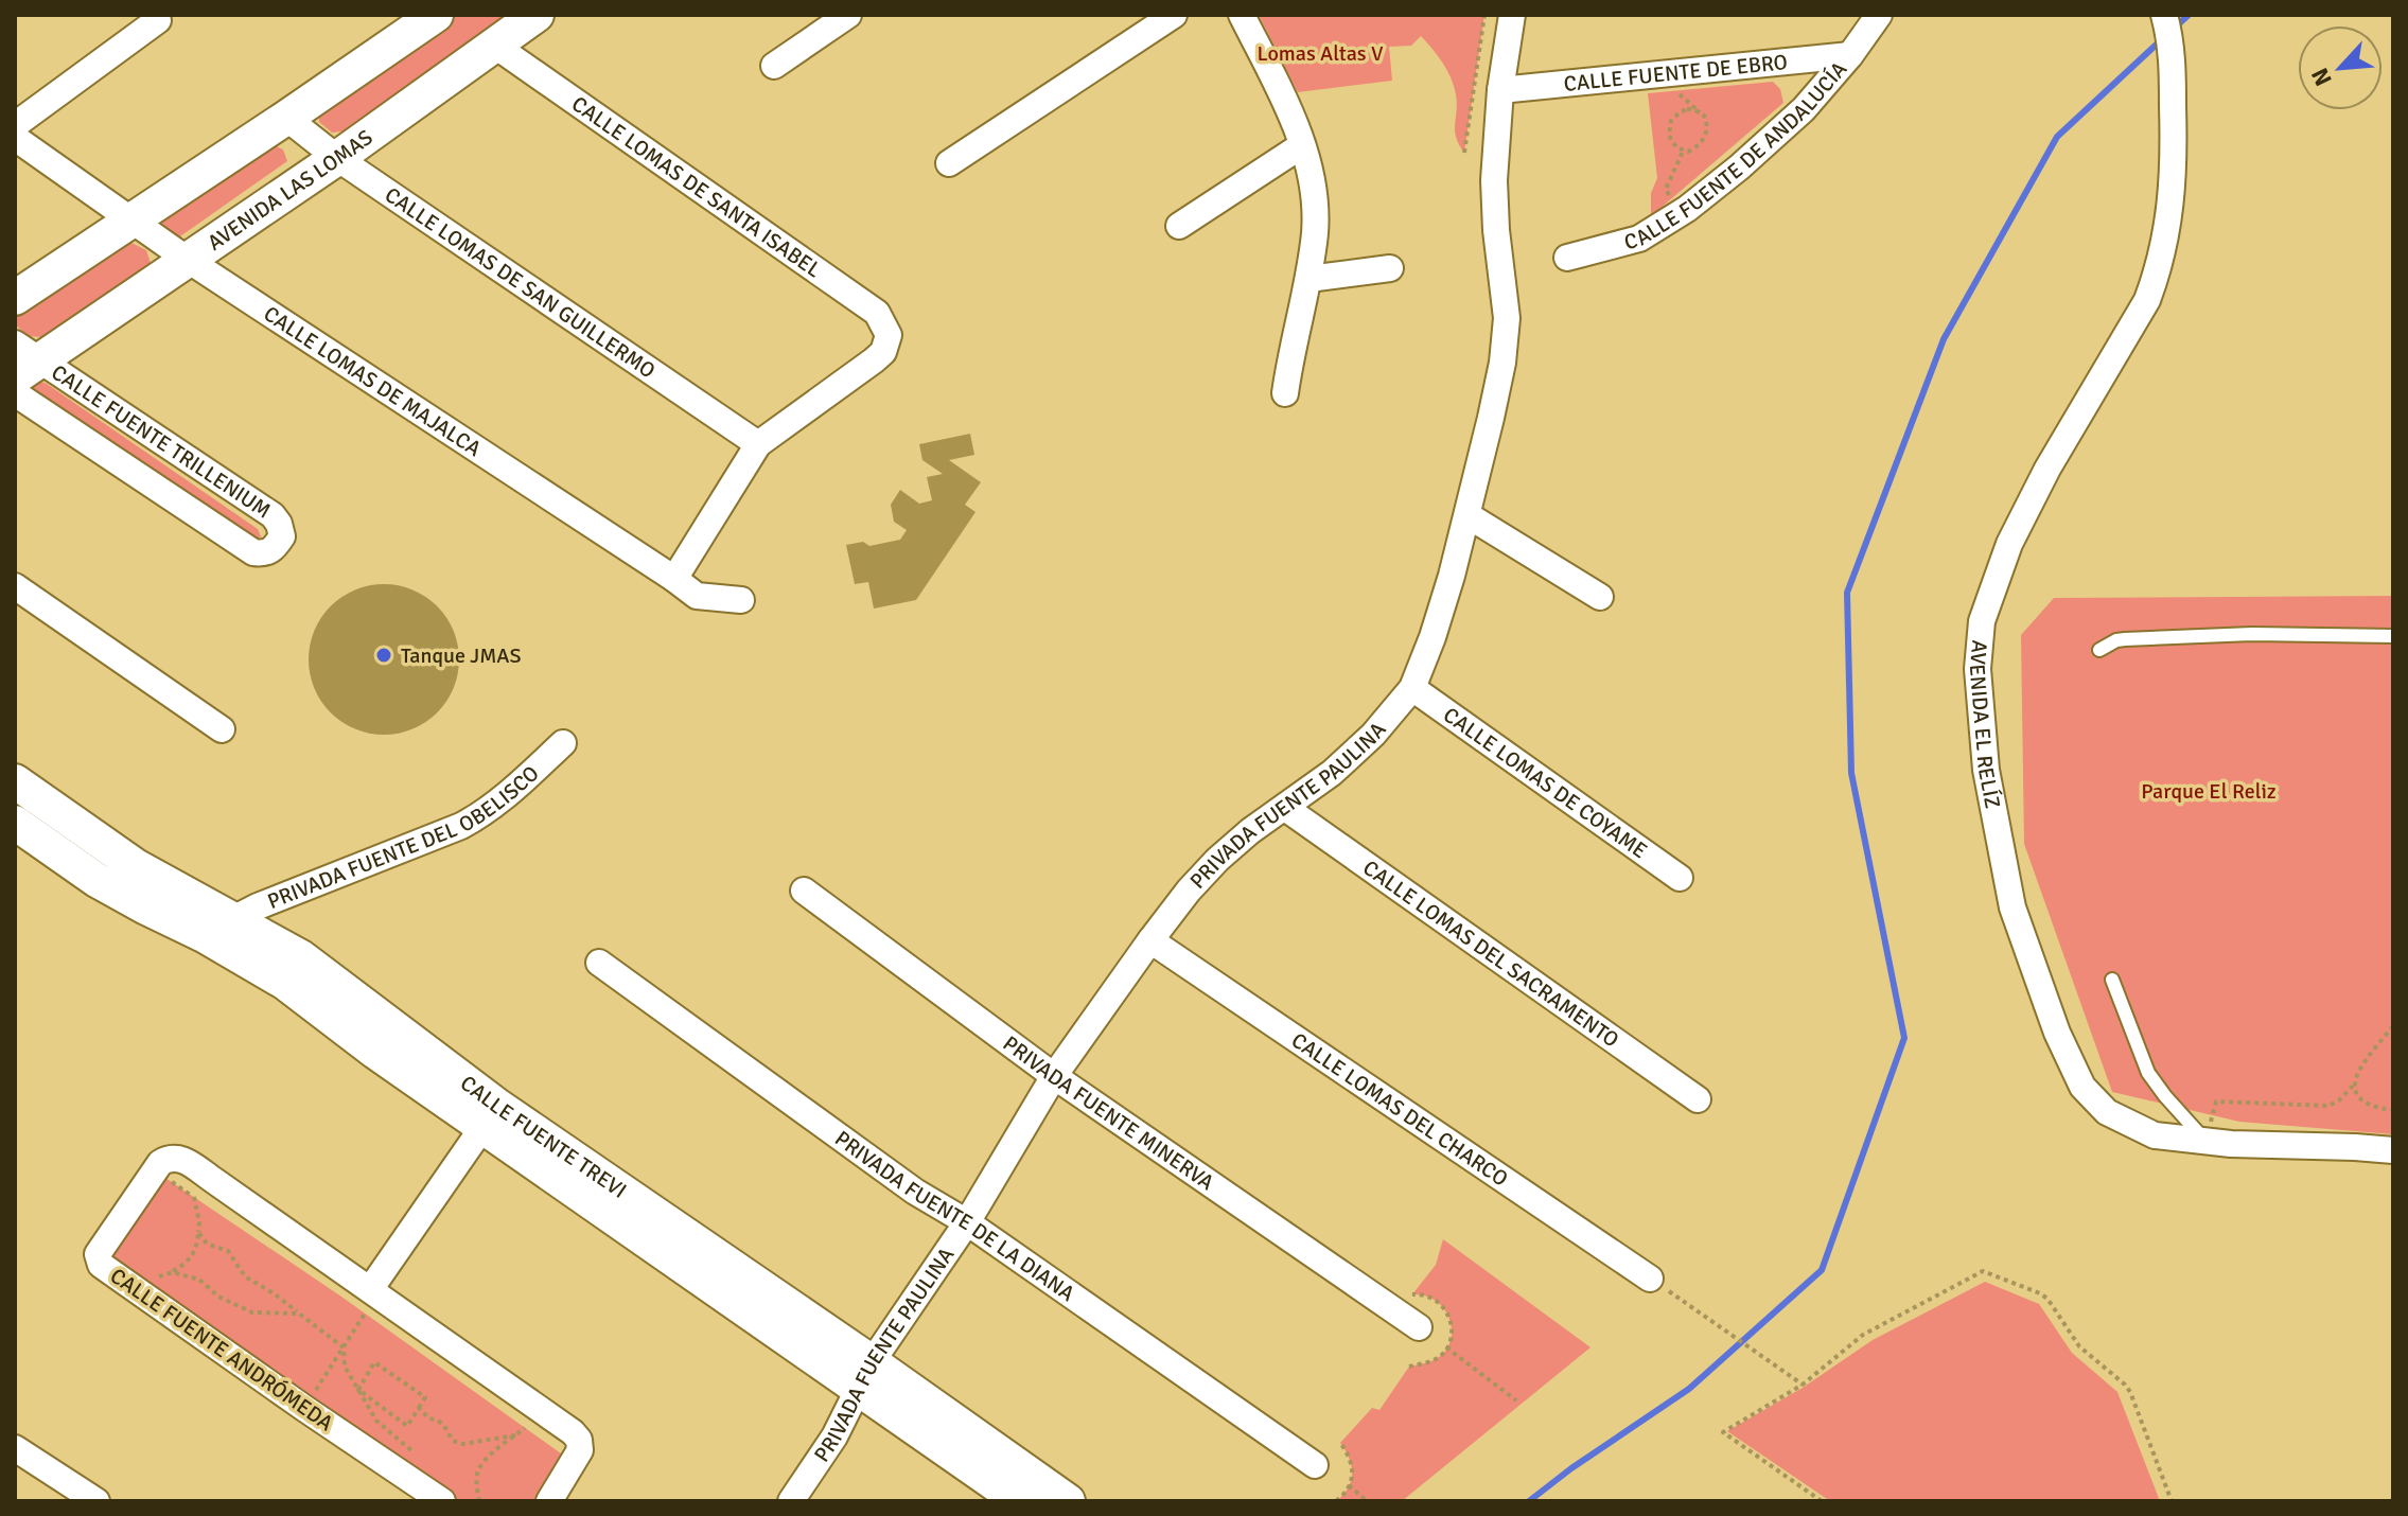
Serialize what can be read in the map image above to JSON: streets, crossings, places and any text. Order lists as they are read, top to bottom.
{
  "streets": {
    "street": [
      "CALLE FUENTE DE EBRO",
      "CALLE FUENTE DE ANDALUCÍA",
      "CALLE LOMAS DE SANTA ISABEL",
      "AVENIDA LAS LOMAS",
      "CALLE LOMAS DE SAN GUILLERMO",
      "CALLE LOMAS DE MAJALCA",
      "CALLE FUENTE TRILLENIUM",
      "AVENIDA EL RELÍZ",
      "CALLE LOMAS DE COYAME",
      "PRIVADA FUENTE PAULINA",
      "PRIVADA FUENTE DEL OBELISCO",
      "CALLE LOMAS DEL SACRAMENTO",
      "CALLE LOMAS DEL CHARCO",
      "PRIVADA FUENTE MINERVA",
      "CALLE FUENTE TREVI",
      "PRIVADA FUENTE DE LA DIANA",
      "CALLE FUENTE ANDRÓMEDA"
    ]
  },
  "crossings": [
    ["CALLE FUENTE DE EBRO", "CALLE FUENTE DE ANDALUCÍA"],
    ["CALLE FUENTE DE EBRO", "PRIVADA FUENTE PAULINA"],
    ["CALLE LOMAS DE SANTA ISABEL", "AVENIDA LAS LOMAS"],
    ["CALLE LOMAS DE SANTA ISABEL", "CALLE LOMAS DE SAN GUILLERMO"],
    ["AVENIDA LAS LOMAS", "CALLE LOMAS DE SAN GUILLERMO"],
    ["AVENIDA LAS LOMAS", "CALLE LOMAS DE MAJALCA"],
    ["AVENIDA LAS LOMAS", "CALLE FUENTE TRILLENIUM"],
    ["CALLE LOMAS DE COYAME", "PRIVADA FUENTE PAULINA"],
    ["PRIVADA FUENTE PAULINA", "CALLE LOMAS DEL SACRAMENTO"],
    ["PRIVADA FUENTE PAULINA", "CALLE LOMAS DEL CHARCO"],
    ["PRIVADA FUENTE PAULINA", "PRIVADA FUENTE MINERVA"],
    ["PRIVADA FUENTE PAULINA", "CALLE FUENTE TREVI"],
    ["PRIVADA FUENTE PAULINA", "PRIVADA FUENTE DE LA DIANA"],
    ["PRIVADA FUENTE DEL OBELISCO", "CALLE FUENTE TREVI"]
  ],
  "parks": ["Lomas Altas V", "Parque El Reliz"],
  "places": ["Tanque JMAS"],
  "north": "bottom left"
}
